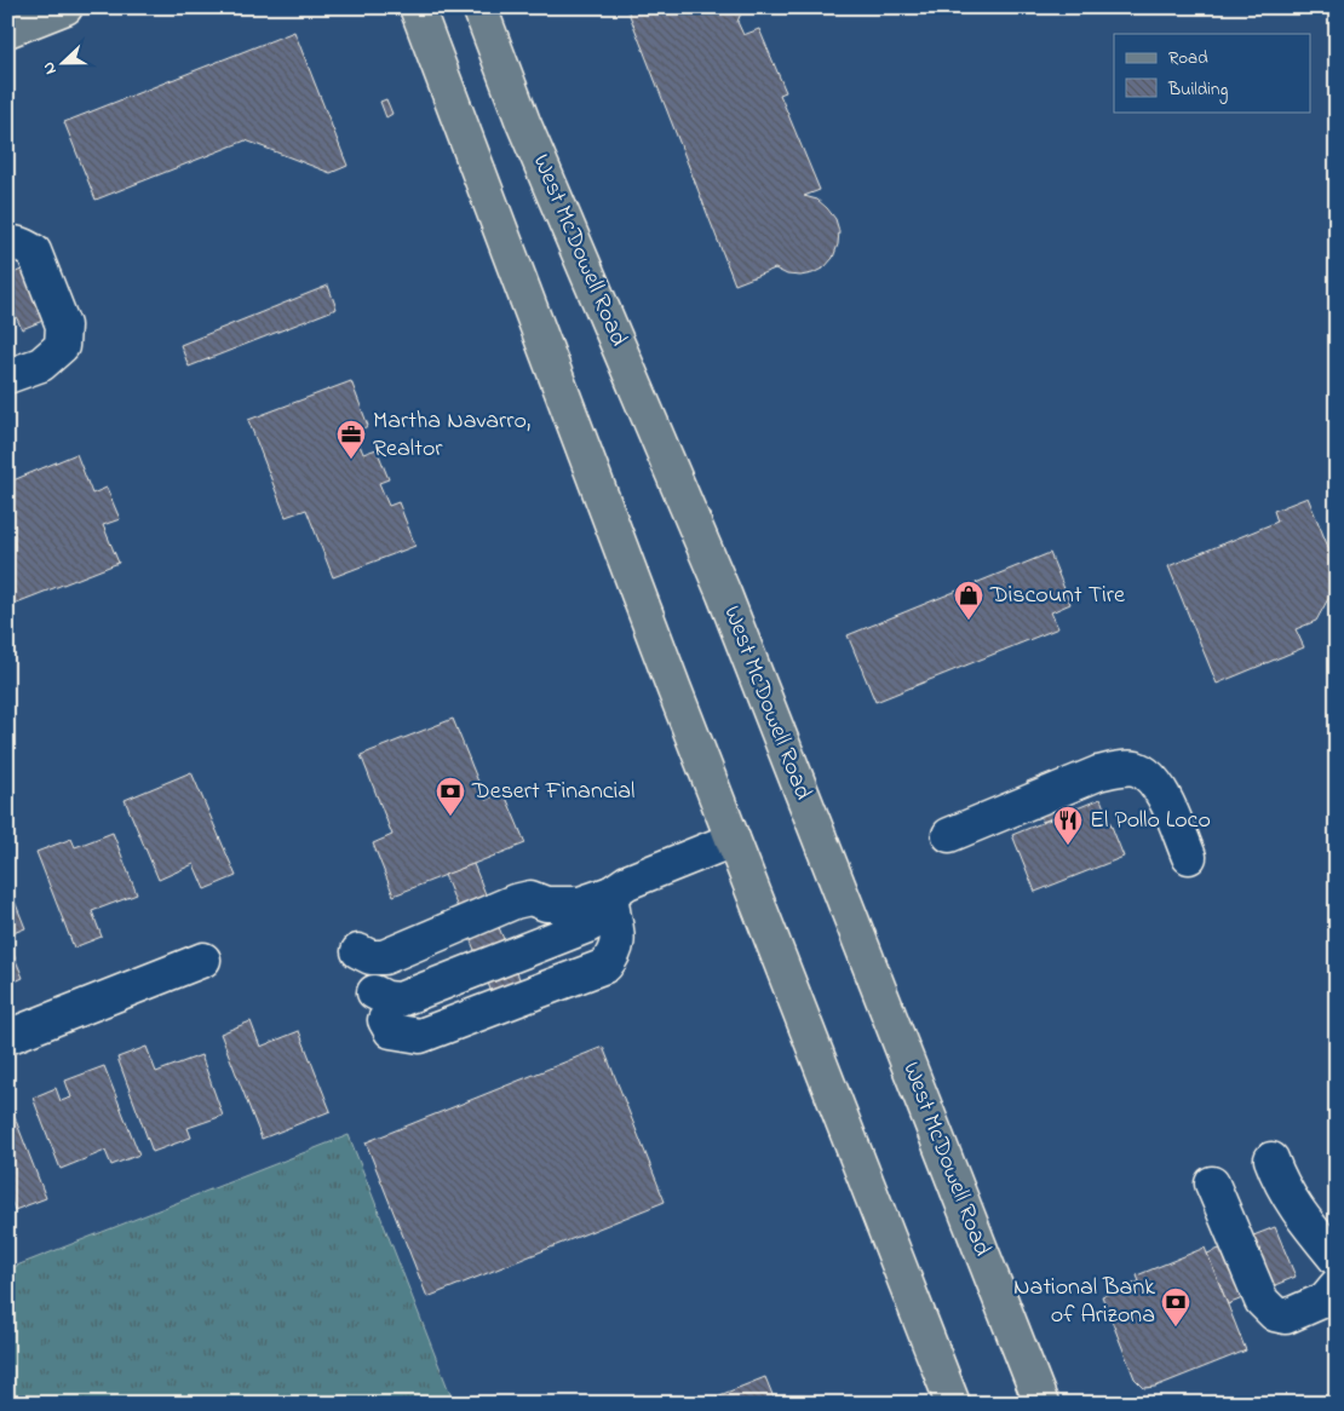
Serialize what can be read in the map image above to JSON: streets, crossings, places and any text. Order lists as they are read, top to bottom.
{
  "streets": {
    "main road": ["West McDowell Road"]
  },
  "places": {
    "office": ["Martha Navarro, Realtor"],
    "shop": ["Discount Tire"],
    "bank": ["Desert Financial", "National Bank of Arizona"],
    "restaurant": ["El Pollo Loco"]
  },
  "legend": ["Road", "Building"],
  "north": "left"
}
